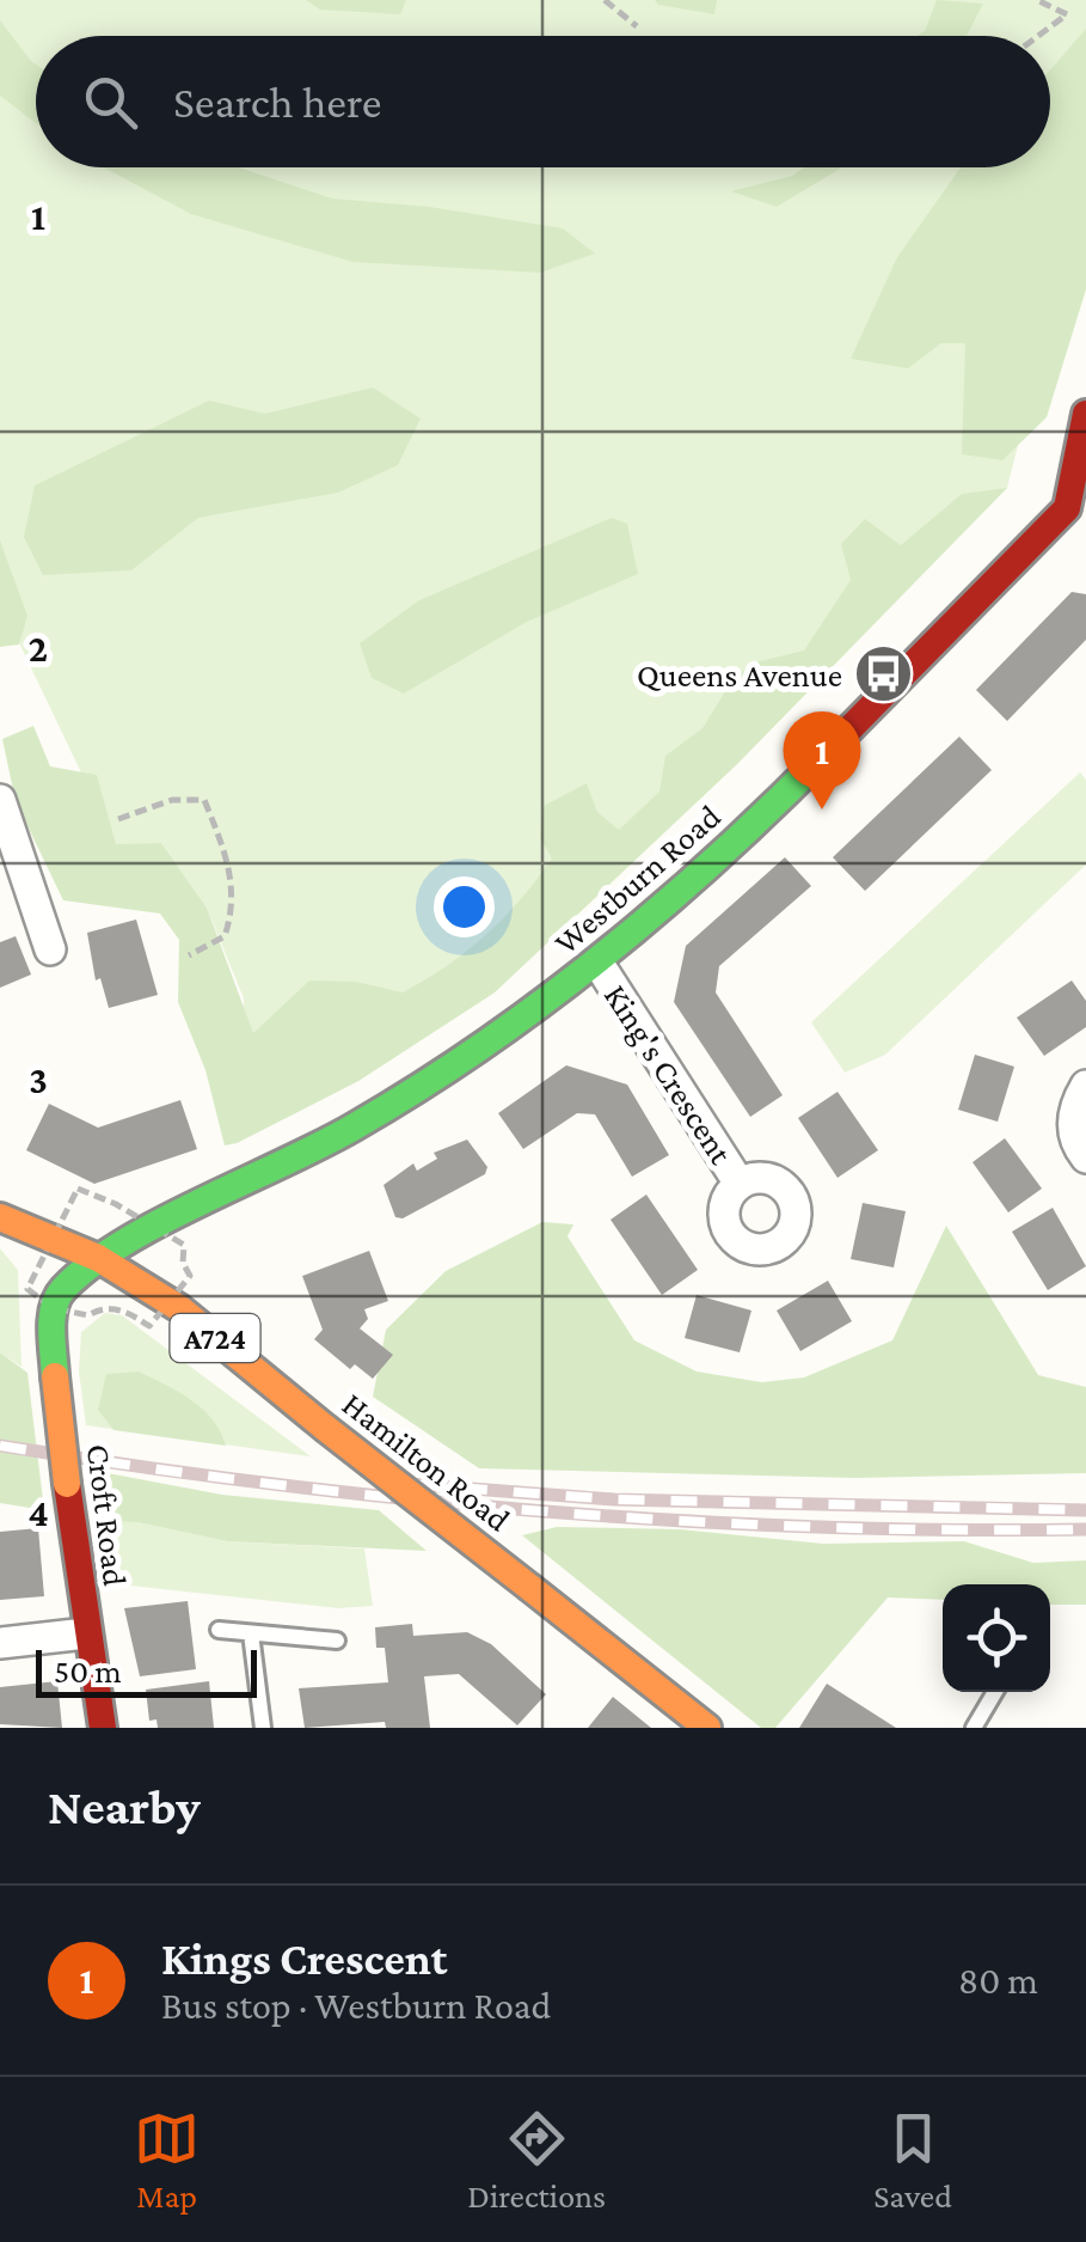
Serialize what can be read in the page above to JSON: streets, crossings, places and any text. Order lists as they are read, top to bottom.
{
  "streets": {
    "street": [
      "Westburn Road",
      "King's Crescent",
      "A724",
      "Hamilton Road",
      "Croft Road"
    ]
  },
  "crossings": [
    ["Westburn Road", "King's Crescent"],
    ["Westburn Road", "Hamilton Road"],
    ["Westburn Road", "Croft Road"],
    ["Hamilton Road", "Croft Road"]
  ],
  "places": {
    "bus stop": ["Queens Avenue"]
  },
  "scale_bar": "50 m",
  "page": {
    "search": "Search here",
    "pins": "1",
    "scale": "50 m",
    "heading": "Nearby",
    "list": [
      {
        "mark": "1",
        "name": "Kings Crescent",
        "note": "Bus stop · Westburn Road",
        "value": "80 m"
      }
    ],
    "nav": ["Map", "Directions", "Saved"]
  },
  "grid": {
    "rows": [
      "1",
      "2",
      "3",
      "4"
    ]
  }
}
